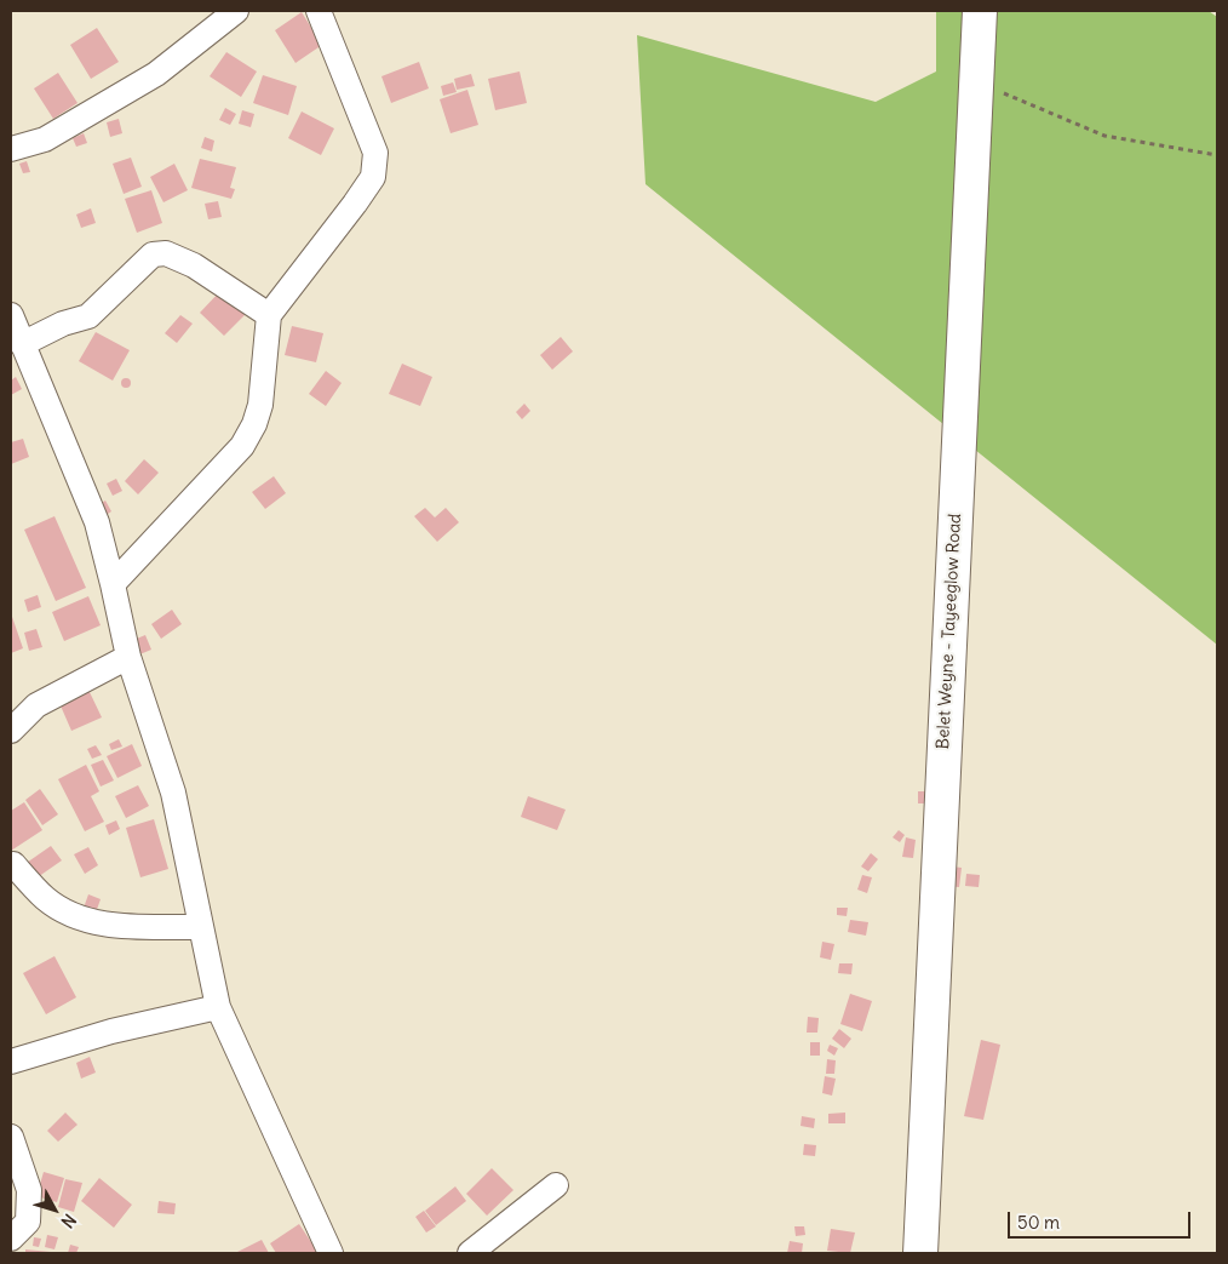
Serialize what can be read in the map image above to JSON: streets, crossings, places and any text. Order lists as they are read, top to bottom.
{
  "streets": {
    "main road": ["Belet Weyne - Tayeeglow Road"]
  },
  "scale_bar": "50 m",
  "north": "bottom right"
}
